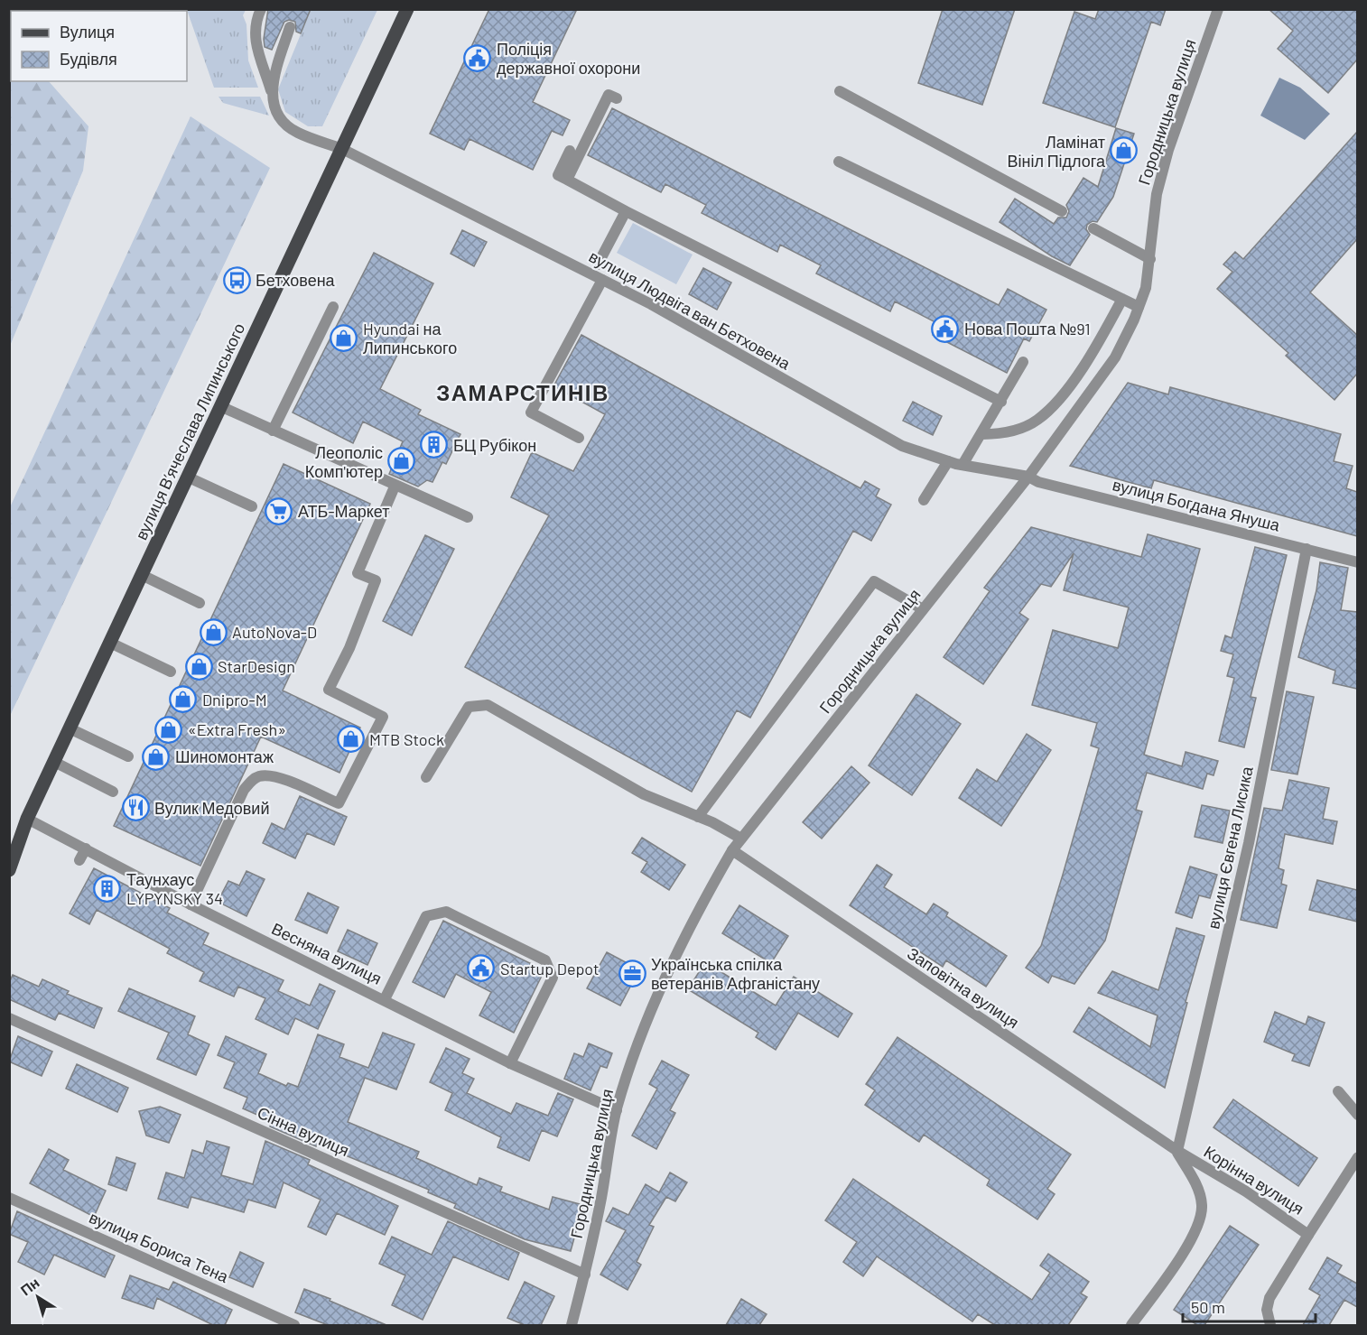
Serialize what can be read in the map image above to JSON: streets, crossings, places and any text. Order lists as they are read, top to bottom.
{
  "streets": {
    "main road": ["вулиця Вʼячеслава Липинського"],
    "street": [
      "Городницька вулиця",
      "вулиця Людвіга ван Бетховена",
      "вулиця Богдана Януша",
      "вулиця Євгена Лисика",
      "Весняна вулиця",
      "Заповітна вулиця",
      "Сінна вулиця",
      "Корінна вулиця",
      "вулиця Бориса Тена"
    ]
  },
  "crossings": [
    ["Городницька вулиця", "вулиця Людвіга ван Бетховена"],
    ["Городницька вулиця", "вулиця Богдана Януша"],
    ["Городницька вулиця", "Весняна вулиця"],
    ["Городницька вулиця", "Заповітна вулиця"],
    ["Городницька вулиця", "Сінна вулиця"],
    ["вулиця Людвіга ван Бетховена", "вулиця Вʼячеслава Липинського"],
    ["вулиця Людвіга ван Бетховена", "вулиця Богдана Януша"],
    ["вулиця Вʼячеслава Липинського", "Весняна вулиця"],
    ["вулиця Богдана Януша", "вулиця Євгена Лисика"],
    ["вулиця Євгена Лисика", "Заповітна вулиця"],
    ["вулиця Євгена Лисика", "Корінна вулиця"],
    ["Заповітна вулиця", "Корінна вулиця"]
  ],
  "districts": ["ЗАМАРСТИНІВ"],
  "places": {
    "public building": ["Поліція державної охорони", "Нова Пошта №91", "Startup Depot"],
    "shop": [
      "Ламінат Вініл Підлога",
      "Hyundai на Липинського",
      "Леополіс Комп'ютер",
      "AutoNova-D",
      "StarDesign",
      "Dnipro-M",
      "«Extra Fresh»",
      "MTB Stock",
      "Шиномонтаж"
    ],
    "bus stop": ["Бетховена"],
    "building": ["БЦ Рубікон", "Таунхаус LYPYNSKY 34"],
    "supermarket": ["АТБ-Маркет"],
    "restaurant": ["Вулик Медовий"],
    "office": ["Українська спілка ветеранів Афганістану"]
  },
  "legend": ["Вулиця", "Будівля"],
  "scale_bar": "50 m",
  "north": "top left"
}
